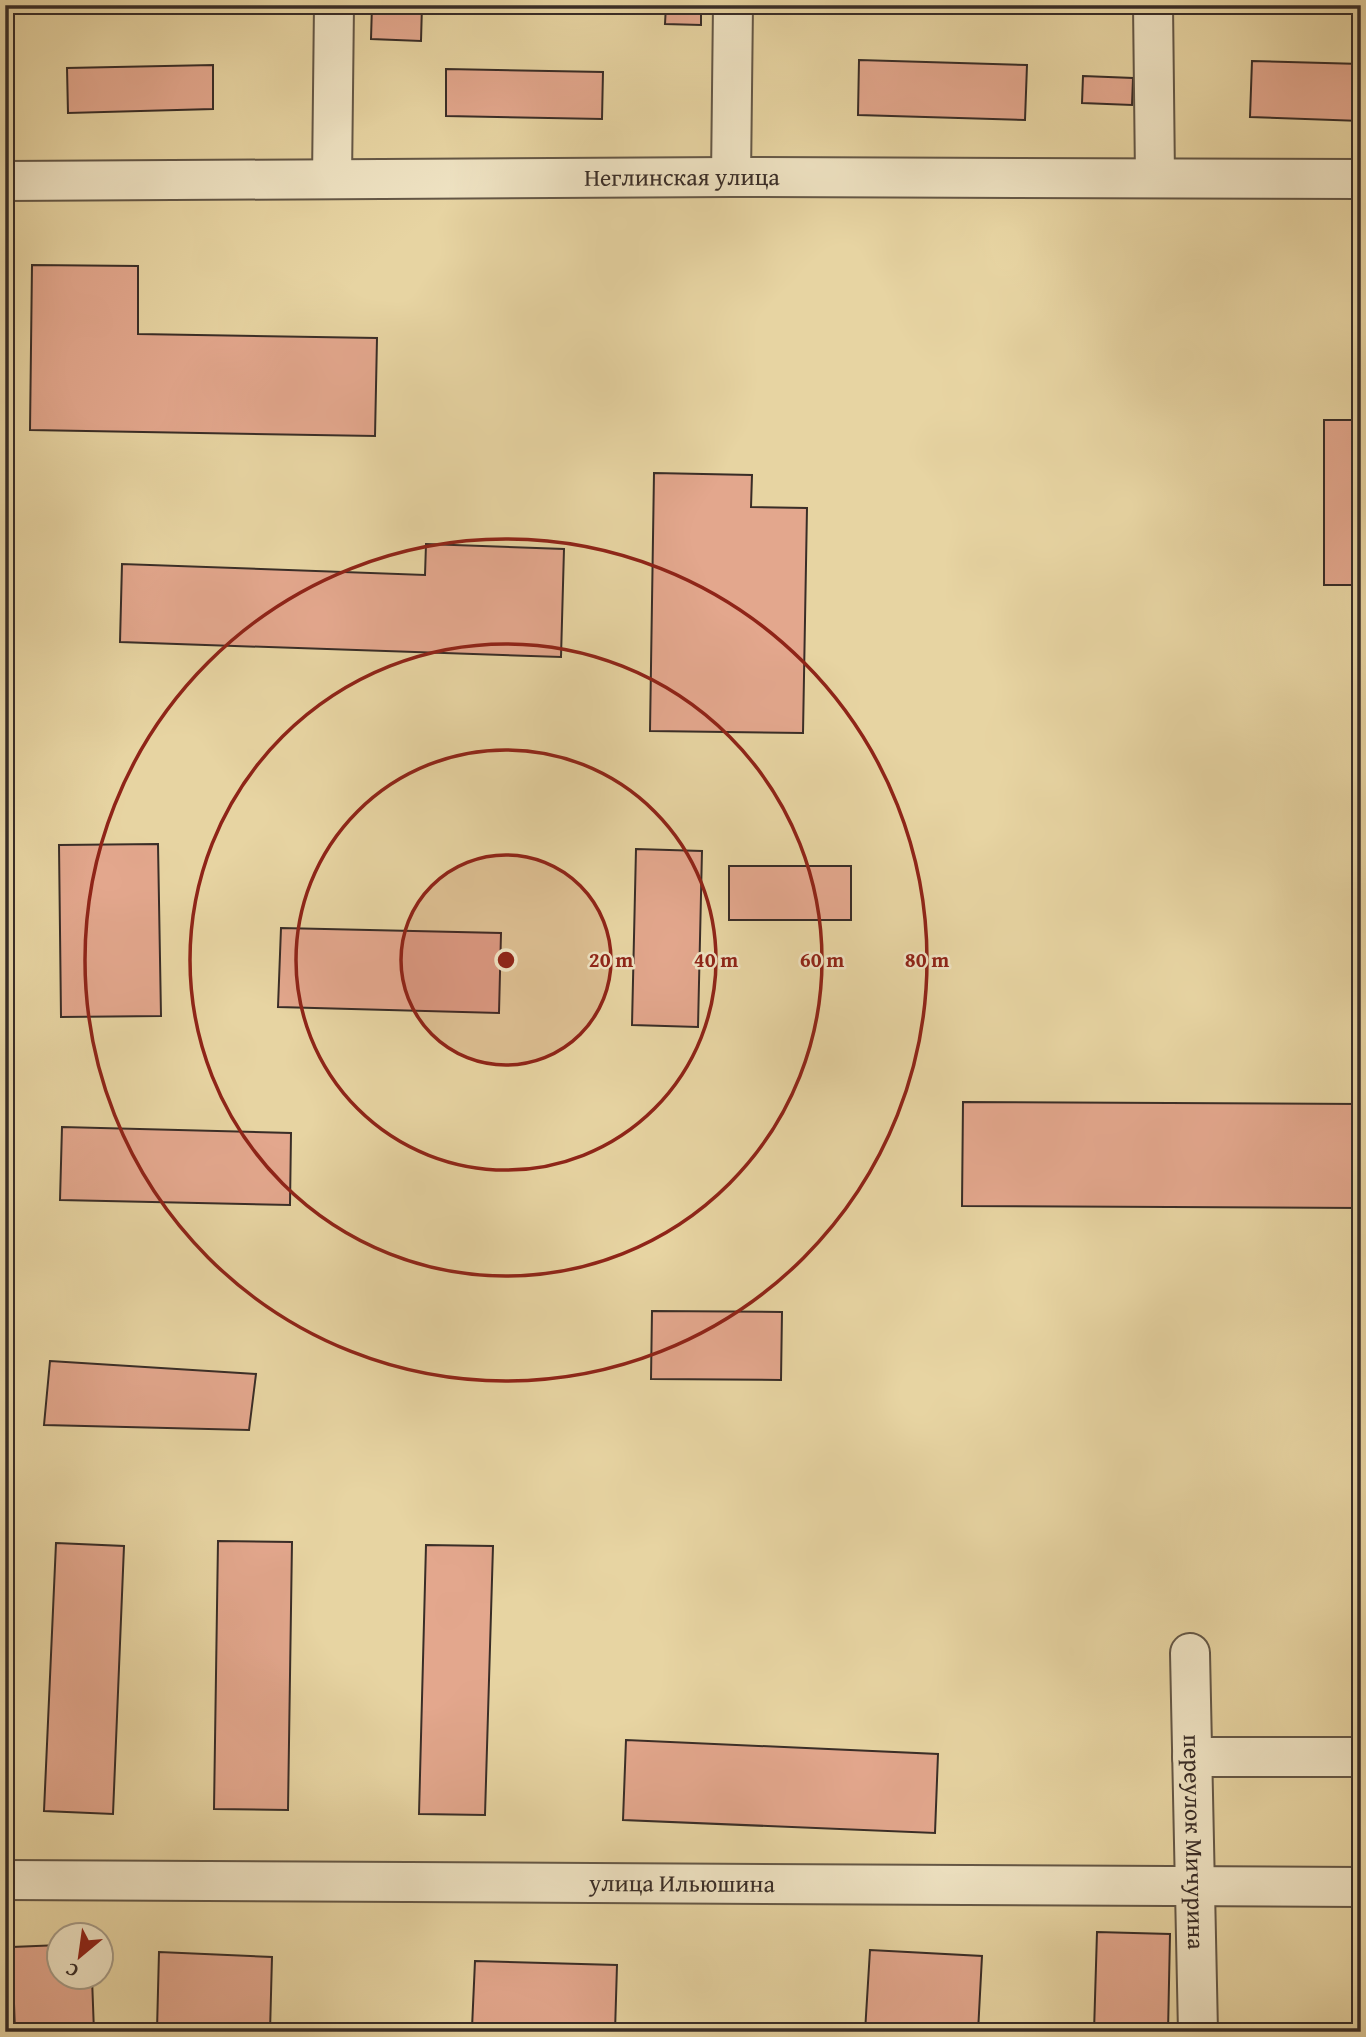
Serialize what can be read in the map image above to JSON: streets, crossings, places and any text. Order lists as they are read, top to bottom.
{
  "streets": {
    "street": ["Неглинская улица", "переулок Мичурина", "улица Ильюшина"]
  },
  "crossings": [
    ["переулок Мичурина", "улица Ильюшина"]
  ],
  "north": "bottom left",
  "rings": [
    "20 m",
    "40 m",
    "60 m",
    "80 m"
  ]
}
